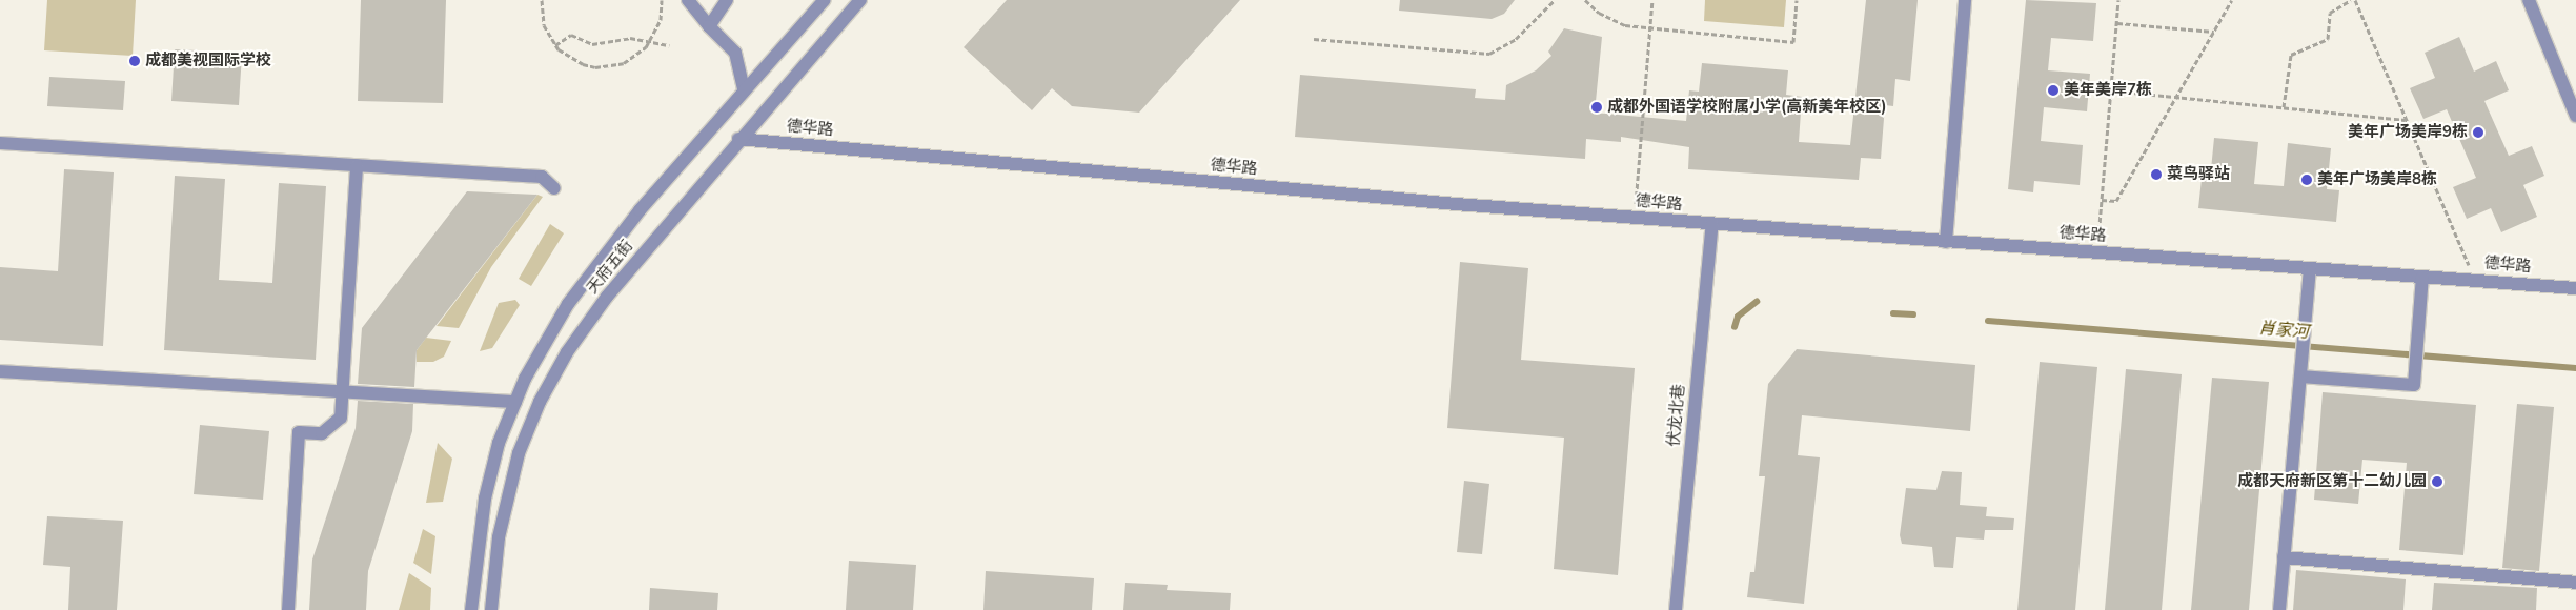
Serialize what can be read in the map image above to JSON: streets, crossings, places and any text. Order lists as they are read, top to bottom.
{
  "streets": {
    "street": ["德华路", "天府五街", "伏龙北巷"]
  },
  "crossings": [
    ["德华路", "天府五街"],
    ["德华路", "伏龙北巷"]
  ],
  "water": ["肖家河"],
  "places": [
    "成都美视国际学校",
    "美年美岸7栋",
    "成都外国语学校附属小学(高新美年校区)",
    "美年广场美岸9栋",
    "菜鸟驿站",
    "美年广场美岸8栋",
    "成都天府新区第十二幼儿园"
  ]
}
